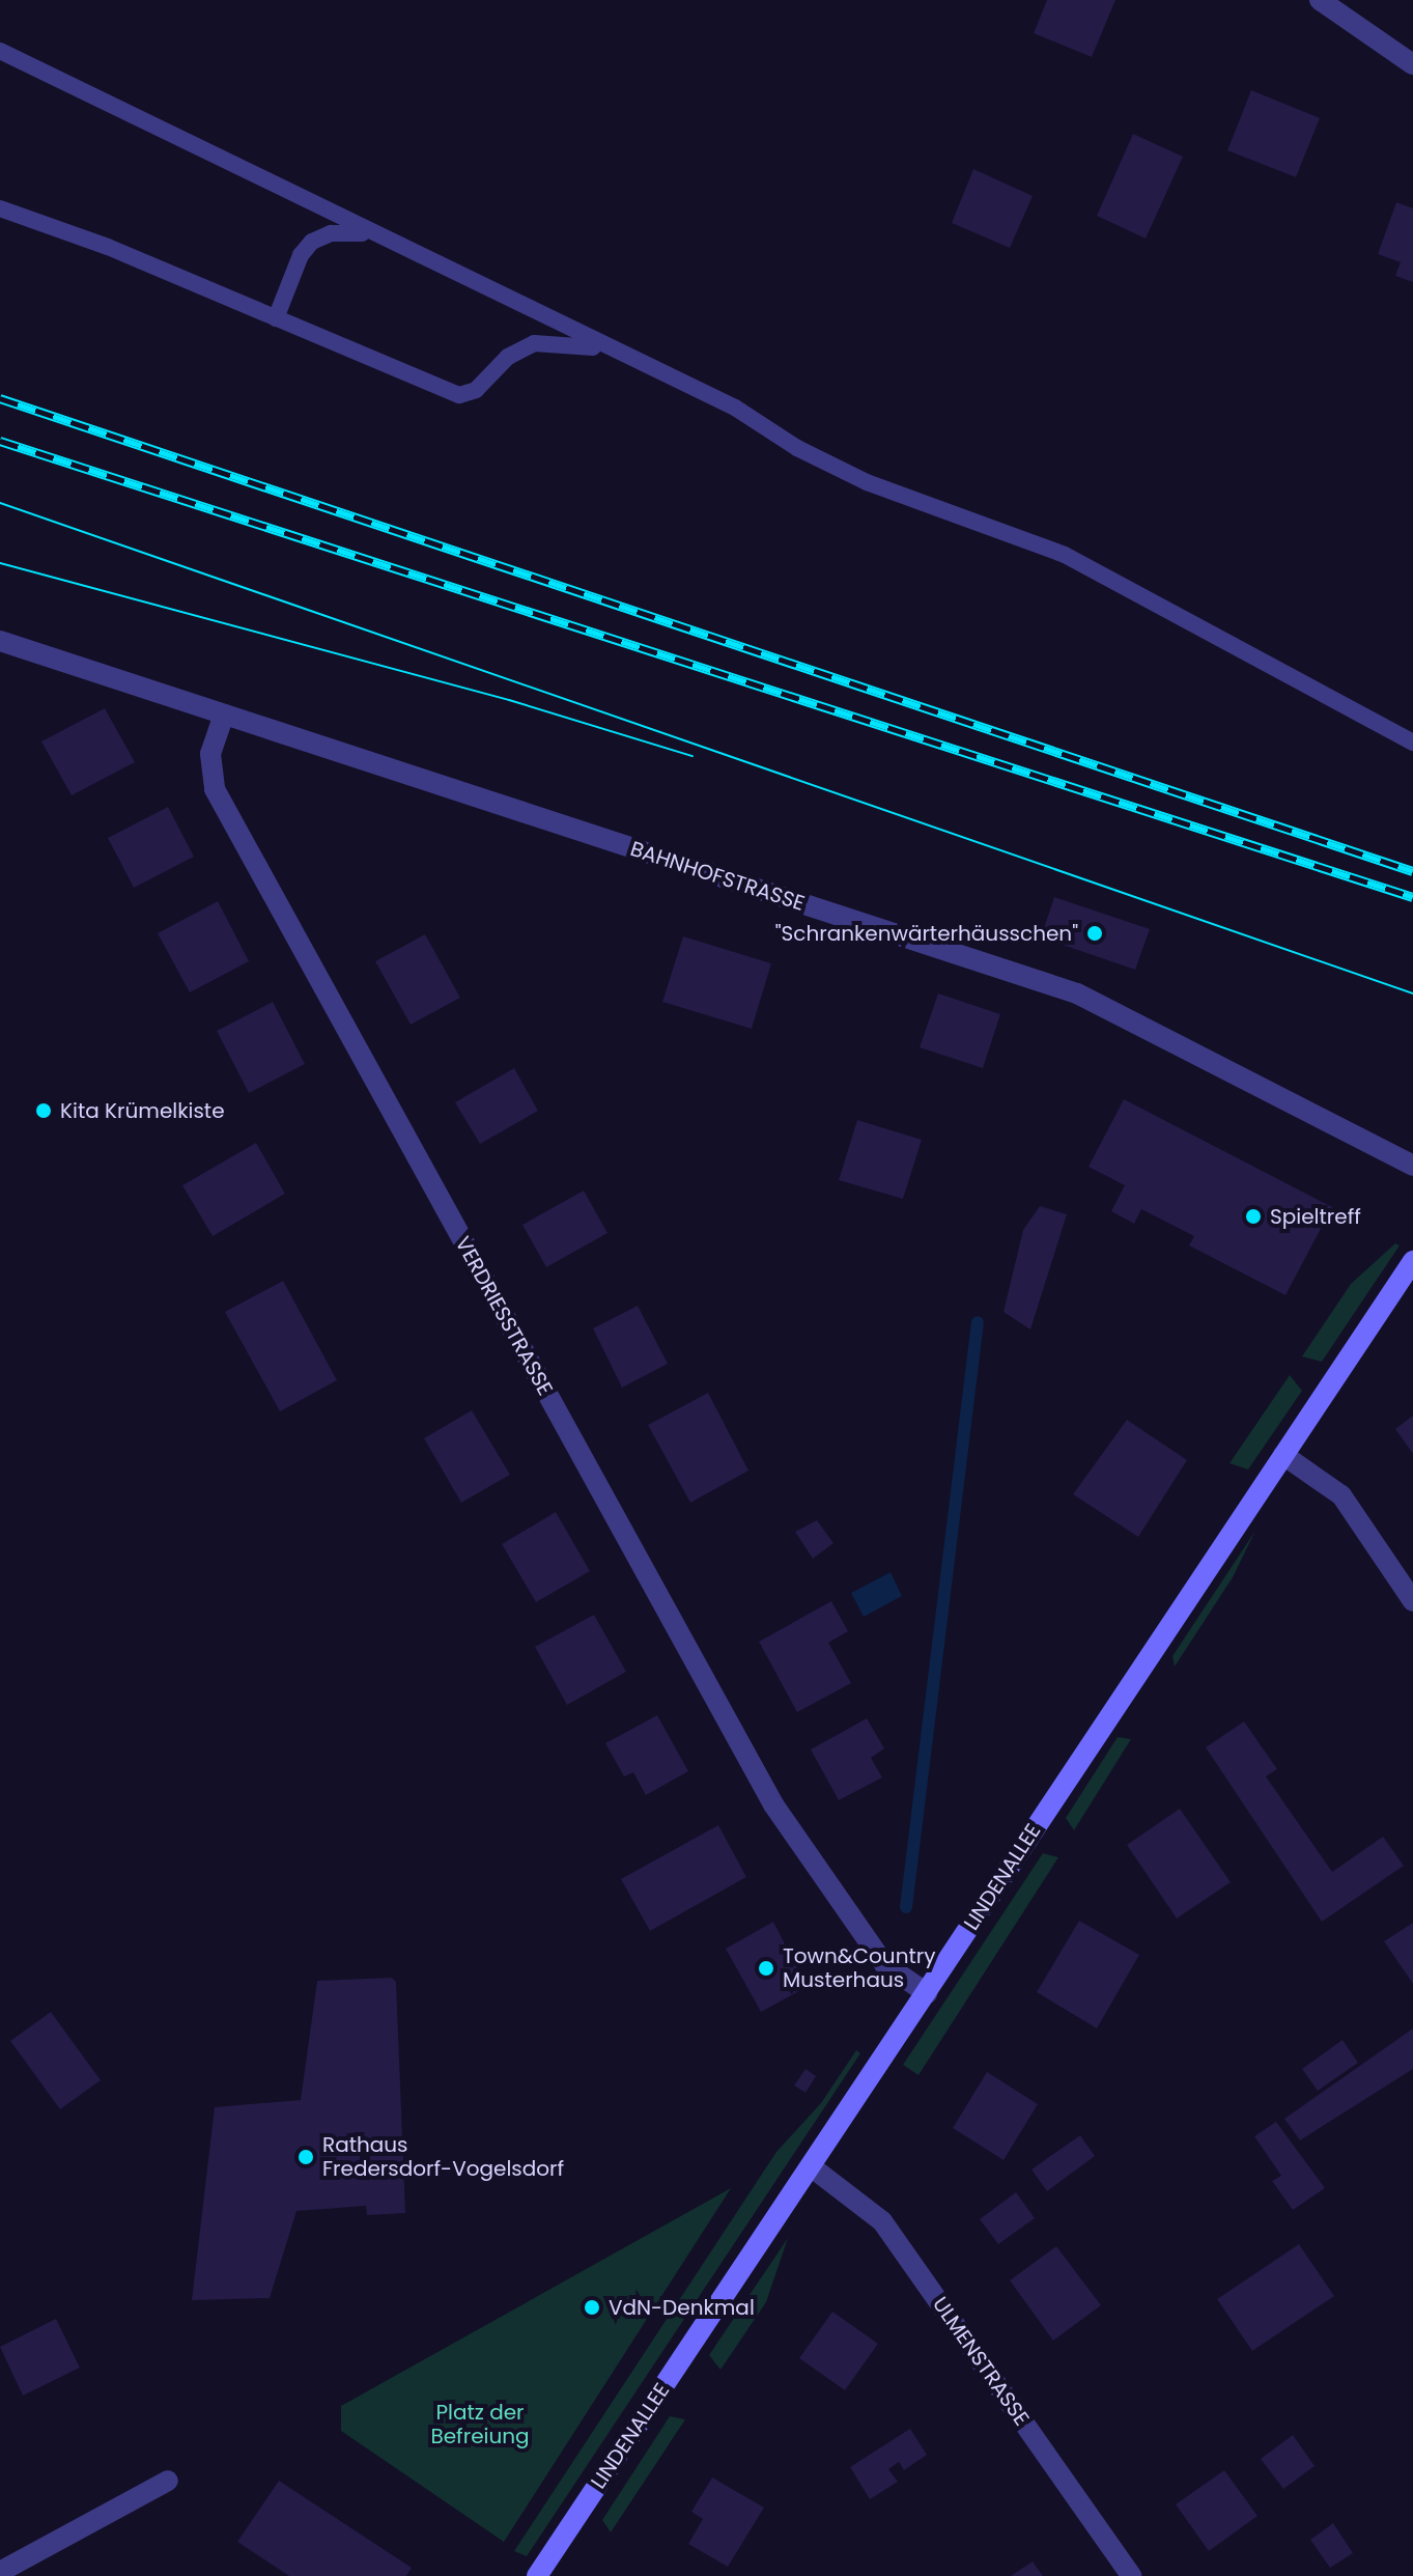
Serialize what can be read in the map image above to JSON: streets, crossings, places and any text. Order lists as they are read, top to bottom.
{
  "streets": {
    "street": [
      "BAHNHOFSTRASSE",
      "VERDRIESSTRASSE",
      "LINDENALLEE",
      "ULMENSTRASSE"
    ]
  },
  "crossings": [
    ["BAHNHOFSTRASSE", "VERDRIESSTRASSE"],
    ["VERDRIESSTRASSE", "LINDENALLEE"],
    ["LINDENALLEE", "ULMENSTRASSE"]
  ],
  "parks": ["Platz der Befreiung"],
  "places": [
    "\"Schrankenwärterhäusschen\"",
    "Kita Krümelkiste",
    "Spieltreff",
    "Town&Country Musterhaus",
    "Rathaus Fredersdorf-Vogelsdorf",
    "VdN-Denkmal"
  ]
}
